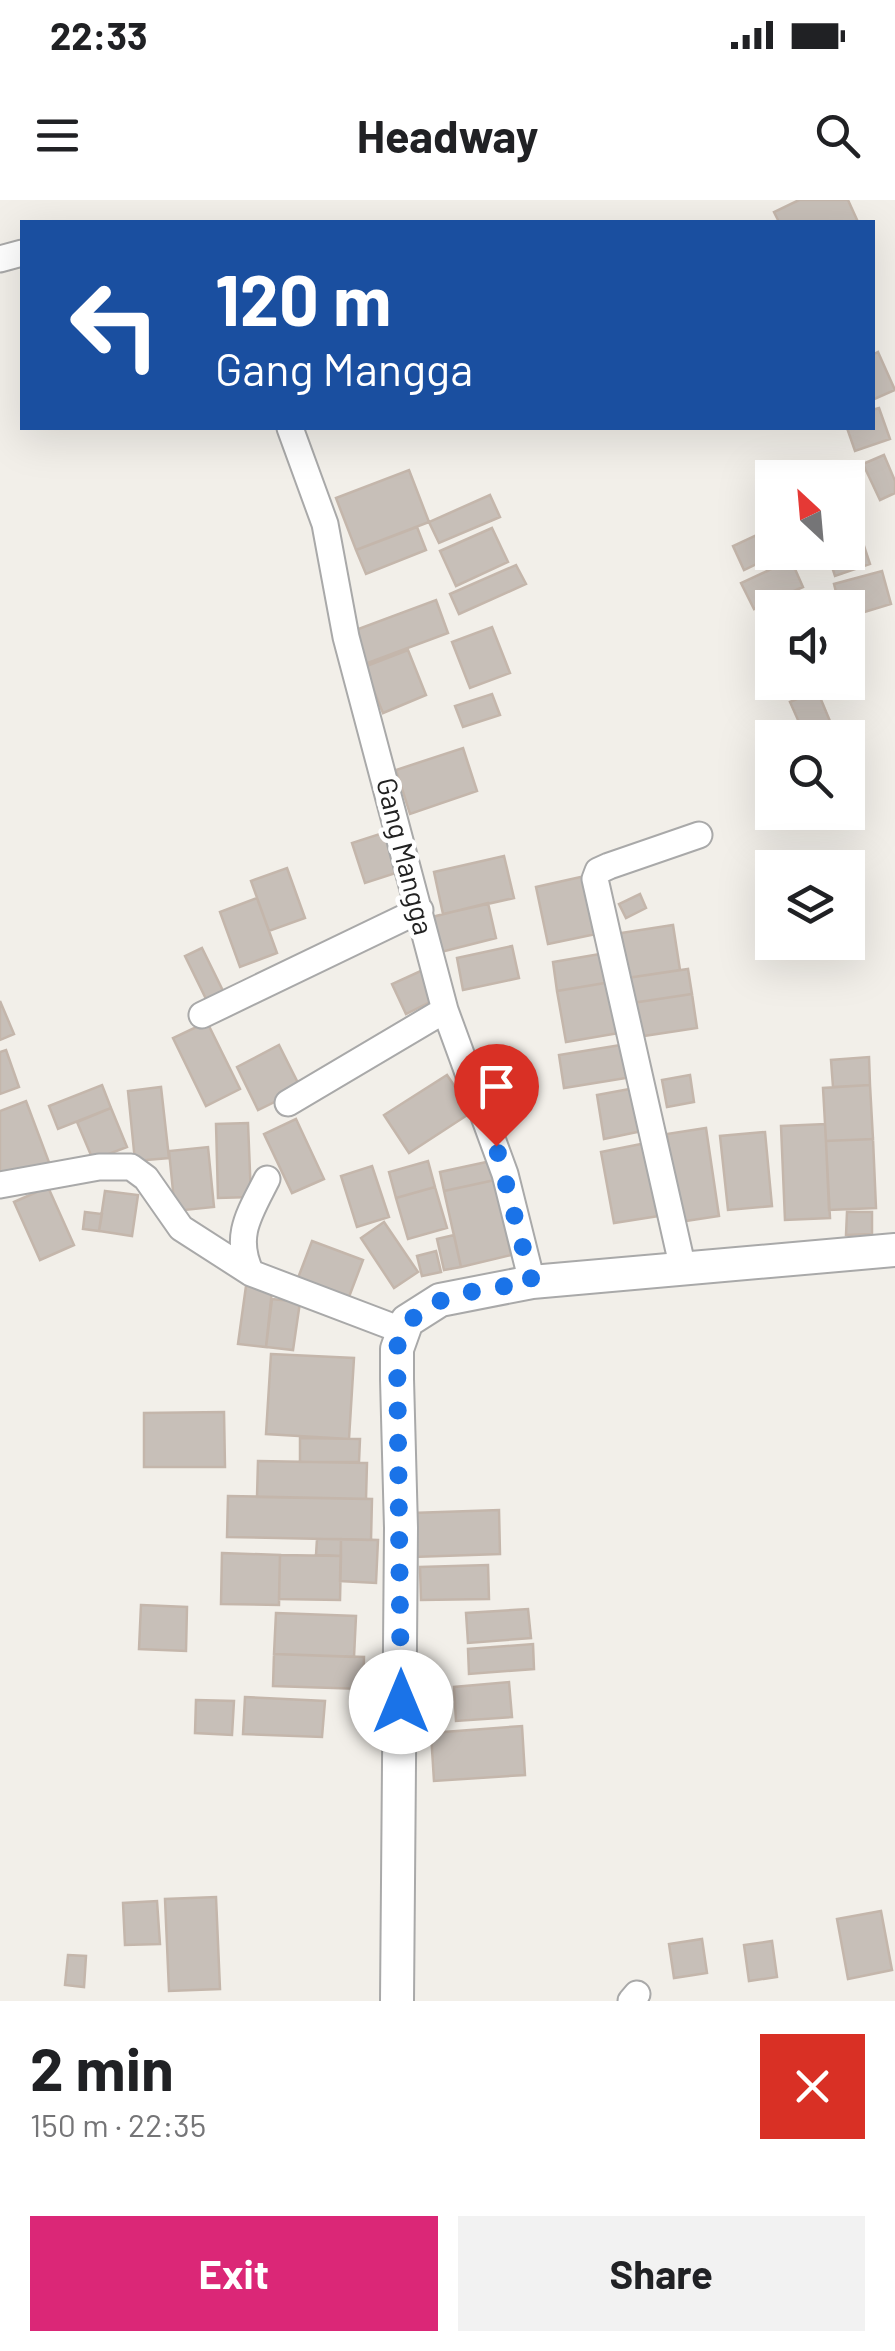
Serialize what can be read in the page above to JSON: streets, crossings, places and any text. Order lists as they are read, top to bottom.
{
  "streets": {
    "street": ["Gang Mangga"]
  },
  "north": "top left",
  "page": {
    "status": "22:33",
    "header": "Headway",
    "turn": ["120 m", "Gang Mangga"],
    "heading": ["2 min", "150 m · 22:35"],
    "buttons": ["Exit", "Share"]
  }
}
